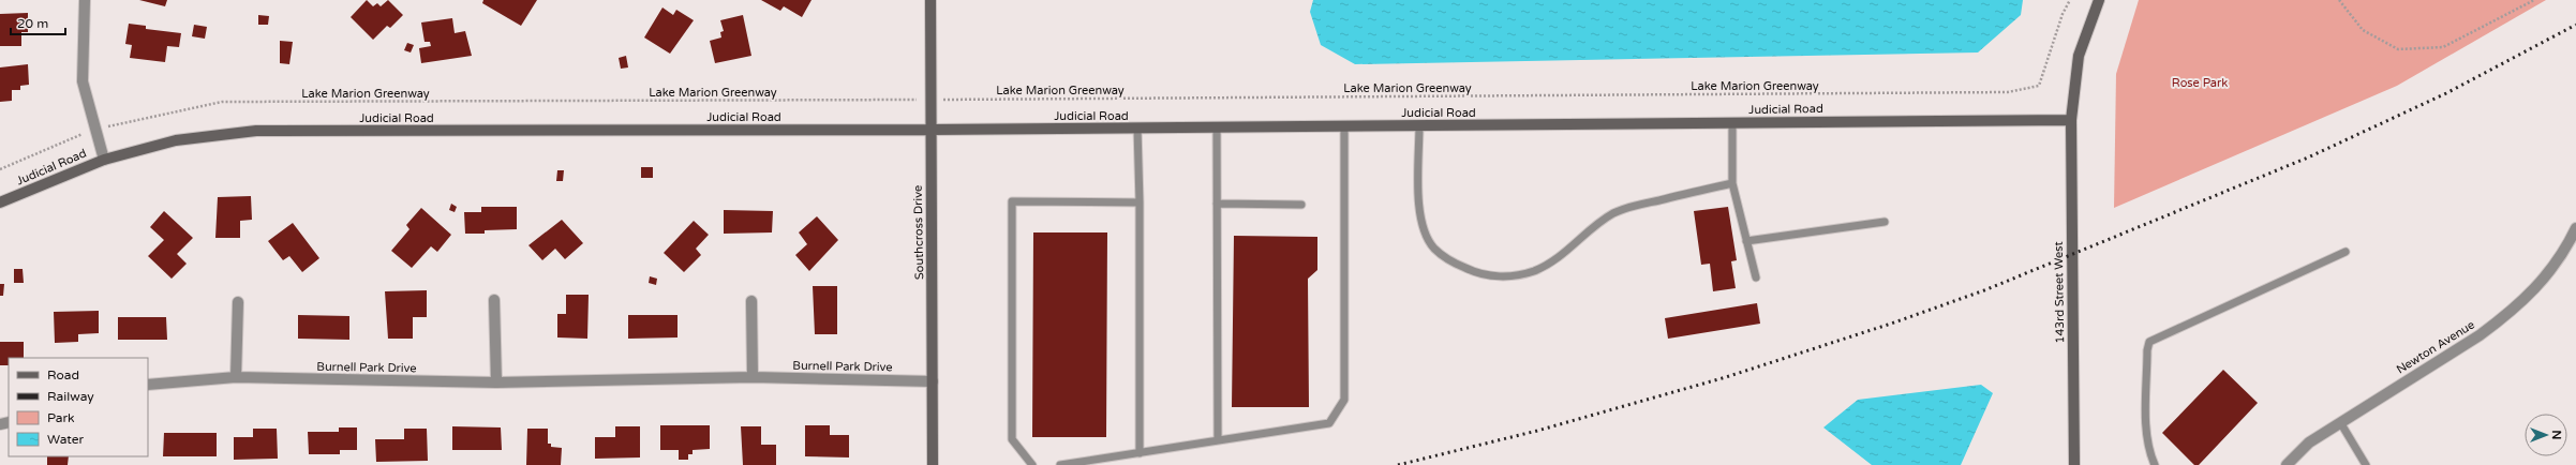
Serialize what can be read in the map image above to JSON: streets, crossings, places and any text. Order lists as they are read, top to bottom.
{
  "streets": {
    "street": [
      "Judicial Road",
      "Southcross Drive",
      "143rd Street West",
      "Newton Avenue",
      "Burnell Park Drive"
    ],
    "path": ["Lake Marion Greenway"]
  },
  "crossings": [
    ["Lake Marion Greenway", "Southcross Drive"],
    ["Judicial Road", "Southcross Drive"],
    ["Judicial Road", "143rd Street West"],
    ["Southcross Drive", "Burnell Park Drive"]
  ],
  "parks": ["Rose Park"],
  "legend": [
    "Road",
    "Railway",
    "Park",
    "Water"
  ],
  "scale_bar": "20 m",
  "north": "right"
}
